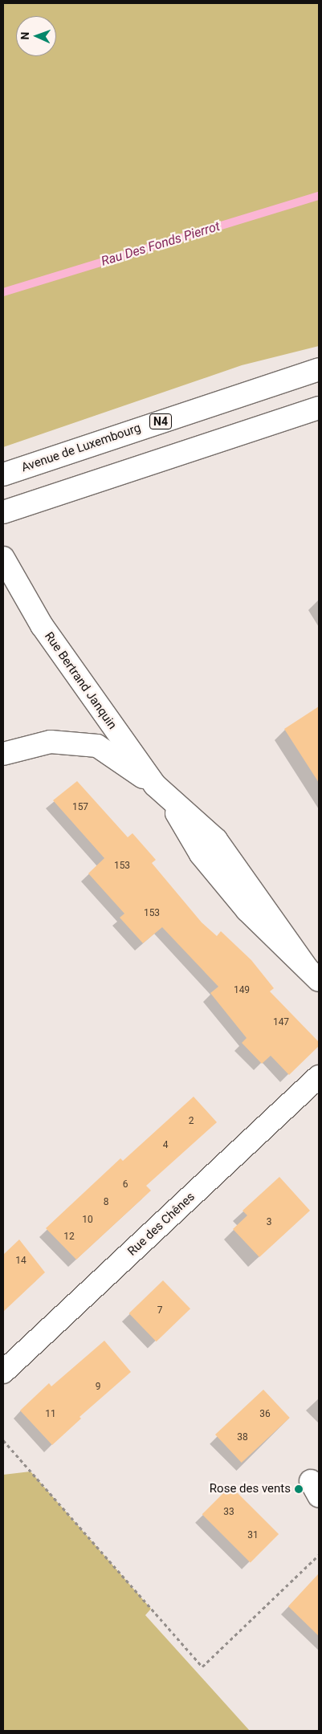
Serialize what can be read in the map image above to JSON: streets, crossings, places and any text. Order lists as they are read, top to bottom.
{
  "streets": {
    "street": [
      "N4",
      "Avenue de Luxembourg",
      "Rue Bertrand Janquin",
      "Rue des Chênes"
    ]
  },
  "water": ["Rau Des Fonds Pierrot"],
  "places": ["Rose des vents"],
  "house_numbers": [
    "157",
    "153",
    "153",
    "149",
    "147",
    "2",
    "4",
    "6",
    "8",
    "10",
    "3",
    "12",
    "14",
    "7",
    "9",
    "11",
    "36",
    "38",
    "33",
    "31"
  ],
  "north": "left"
}
